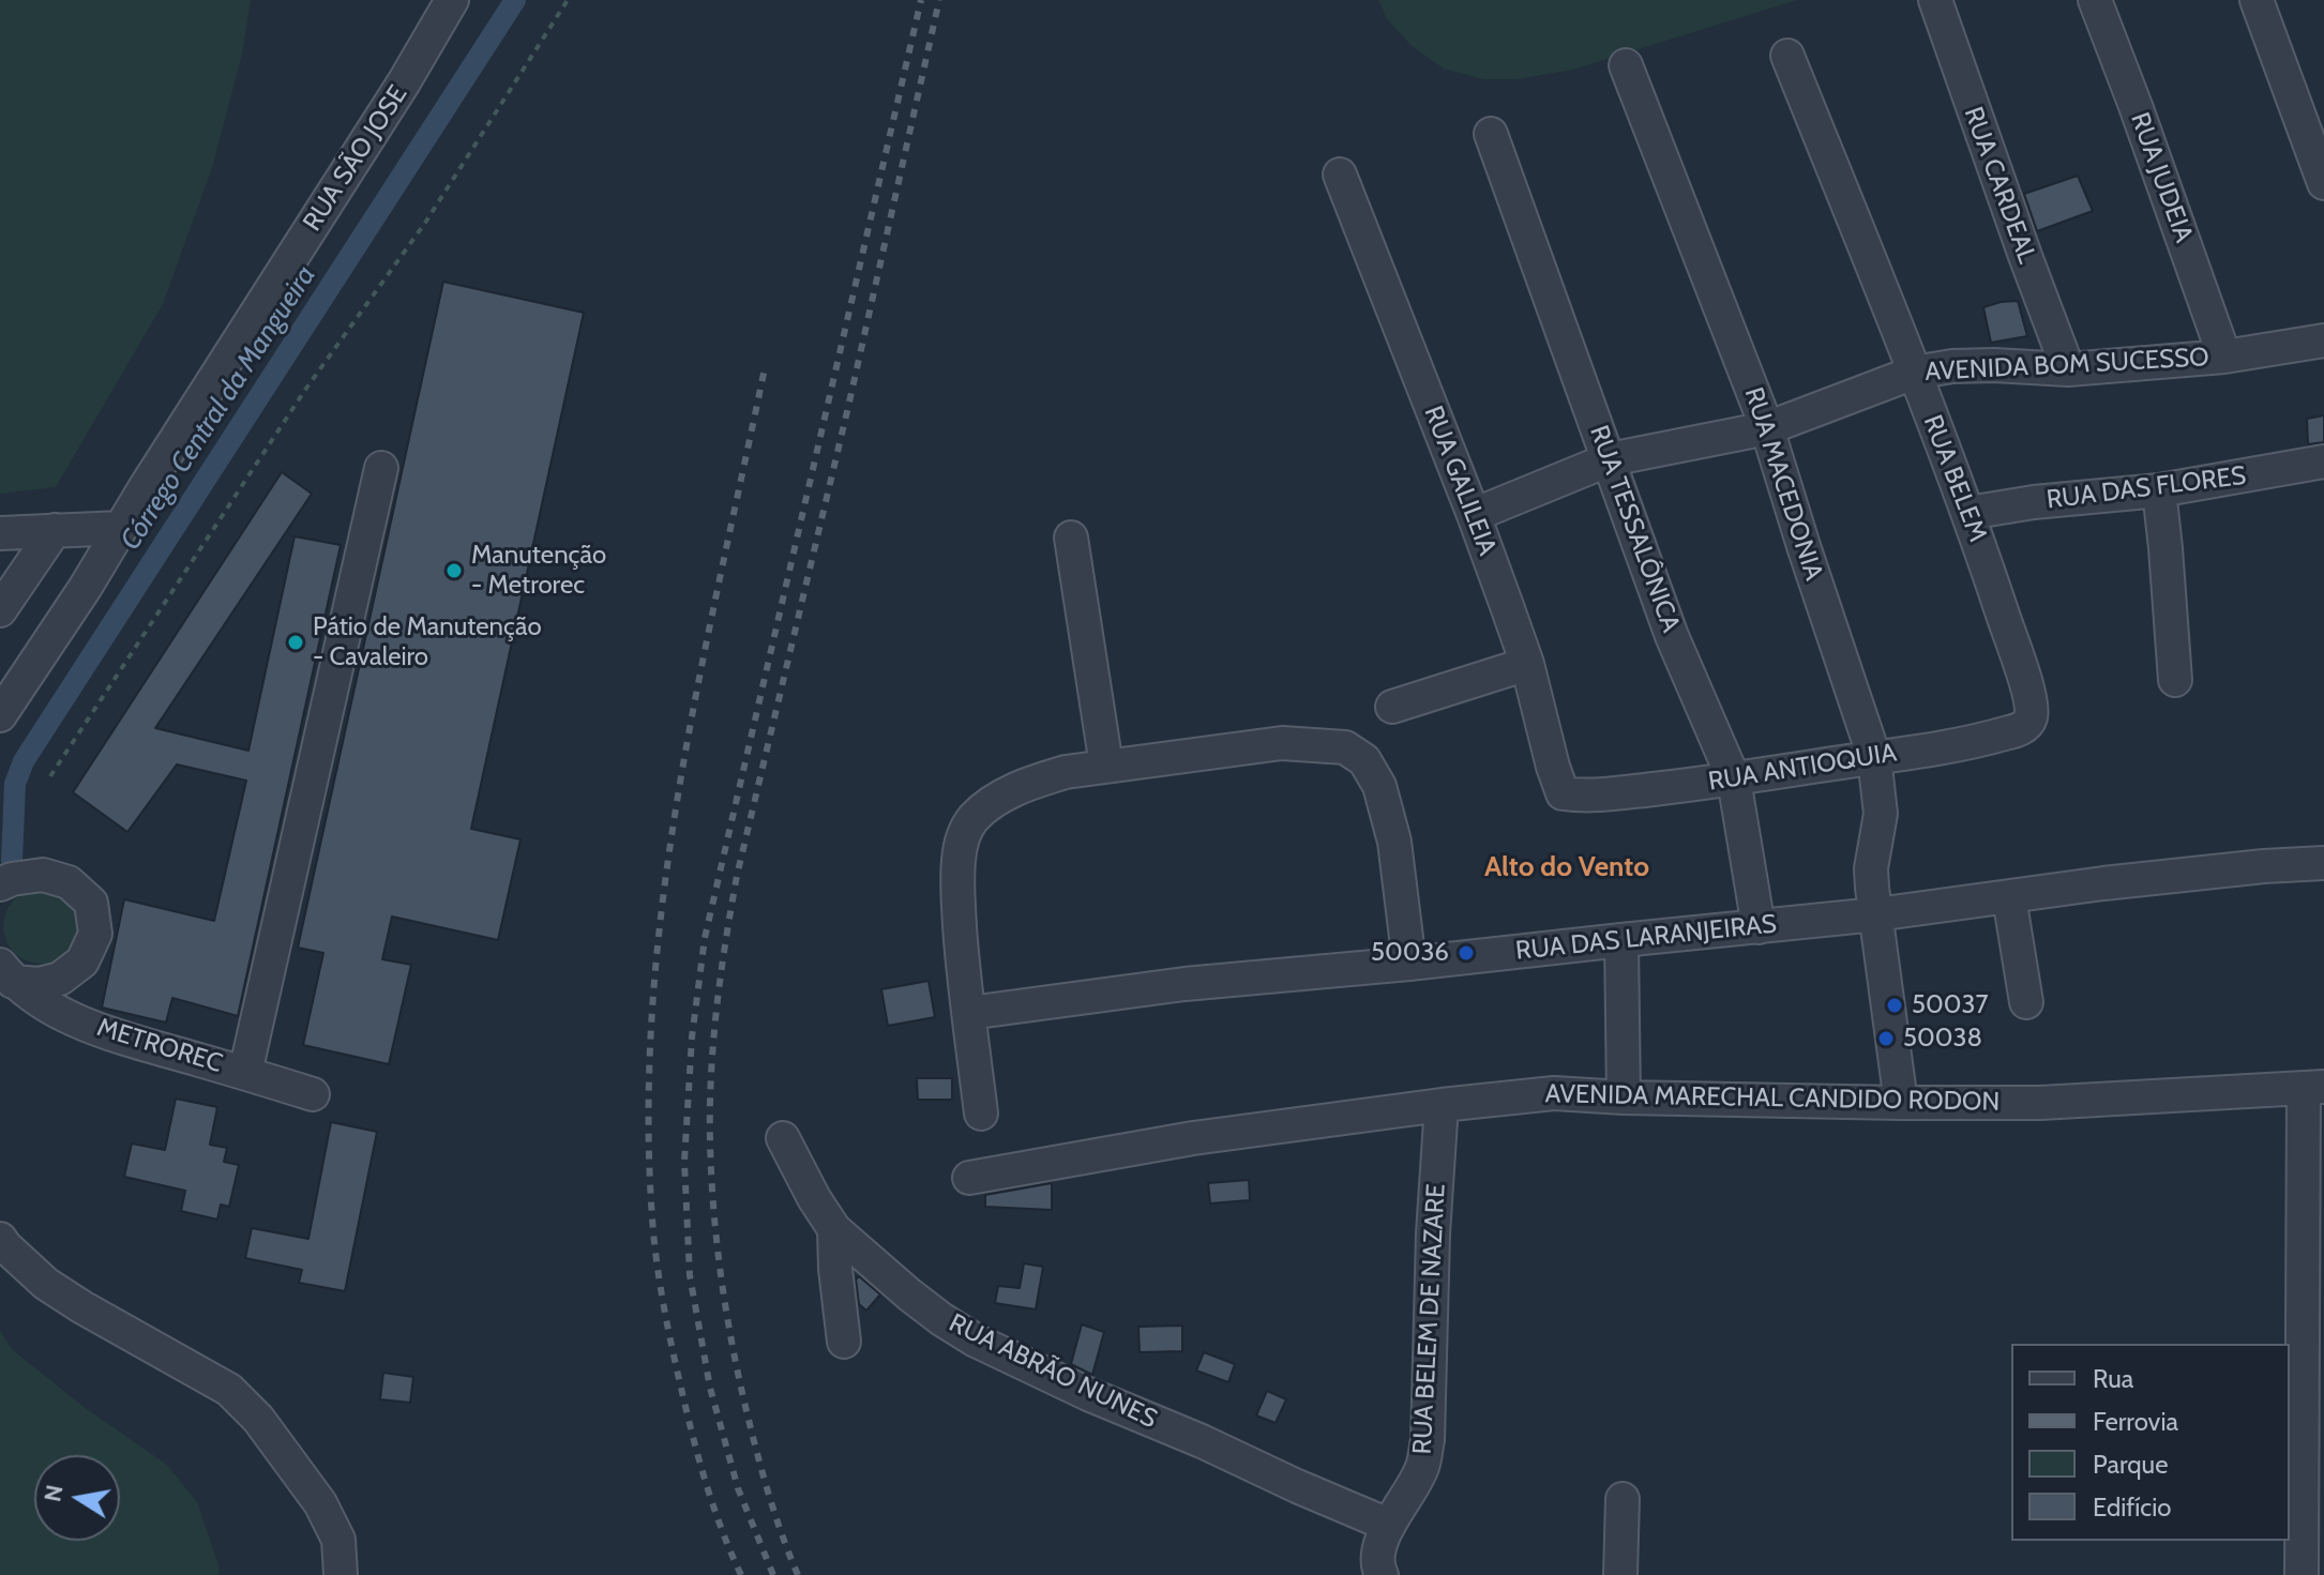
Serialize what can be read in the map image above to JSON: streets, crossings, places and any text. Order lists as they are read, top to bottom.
{
  "streets": {
    "street": [
      "RUA SÃO JOSE",
      "RUA JUDEIA",
      "RUA CARDEAL",
      "AVENIDA BOM SUCESSO",
      "RUA BELEM",
      "RUA GALILEIA",
      "RUA MACEDONIA",
      "RUA DAS FLORES",
      "RUA TESSALÔNICA",
      "RUA ANTIOQUIA",
      "RUA DAS LARANJEIRAS",
      "METROREC",
      "AVENIDA MARECHAL CANDIDO RODON",
      "RUA BELEM DE NAZARE",
      "RUA ABRÃO NUNES"
    ]
  },
  "crossings": [
    ["RUA JUDEIA", "AVENIDA BOM SUCESSO"],
    ["RUA CARDEAL", "AVENIDA BOM SUCESSO"],
    ["AVENIDA BOM SUCESSO", "RUA BELEM"],
    ["AVENIDA BOM SUCESSO", "RUA GALILEIA"],
    ["AVENIDA BOM SUCESSO", "RUA MACEDONIA"],
    ["AVENIDA BOM SUCESSO", "RUA TESSALÔNICA"],
    ["RUA BELEM", "RUA DAS FLORES"],
    ["RUA BELEM", "RUA ANTIOQUIA"],
    ["RUA GALILEIA", "RUA ANTIOQUIA"],
    ["RUA MACEDONIA", "RUA ANTIOQUIA"],
    ["RUA MACEDONIA", "RUA DAS LARANJEIRAS"],
    ["RUA MACEDONIA", "AVENIDA MARECHAL CANDIDO RODON"],
    ["RUA TESSALÔNICA", "RUA ANTIOQUIA"],
    ["RUA TESSALÔNICA", "RUA DAS LARANJEIRAS"],
    ["AVENIDA MARECHAL CANDIDO RODON", "RUA BELEM DE NAZARE"],
    ["RUA BELEM DE NAZARE", "RUA ABRÃO NUNES"]
  ],
  "districts": ["Alto do Vento"],
  "water": ["Córrego Central da Mangueira"],
  "places": [
    "Manutenção - Metrorec",
    "Pátio de Manutenção - Cavaleiro",
    "50036",
    "50037",
    "50038"
  ],
  "legend": [
    "Rua",
    "Ferrovia",
    "Parque",
    "Edifício"
  ],
  "north": "left"
}
